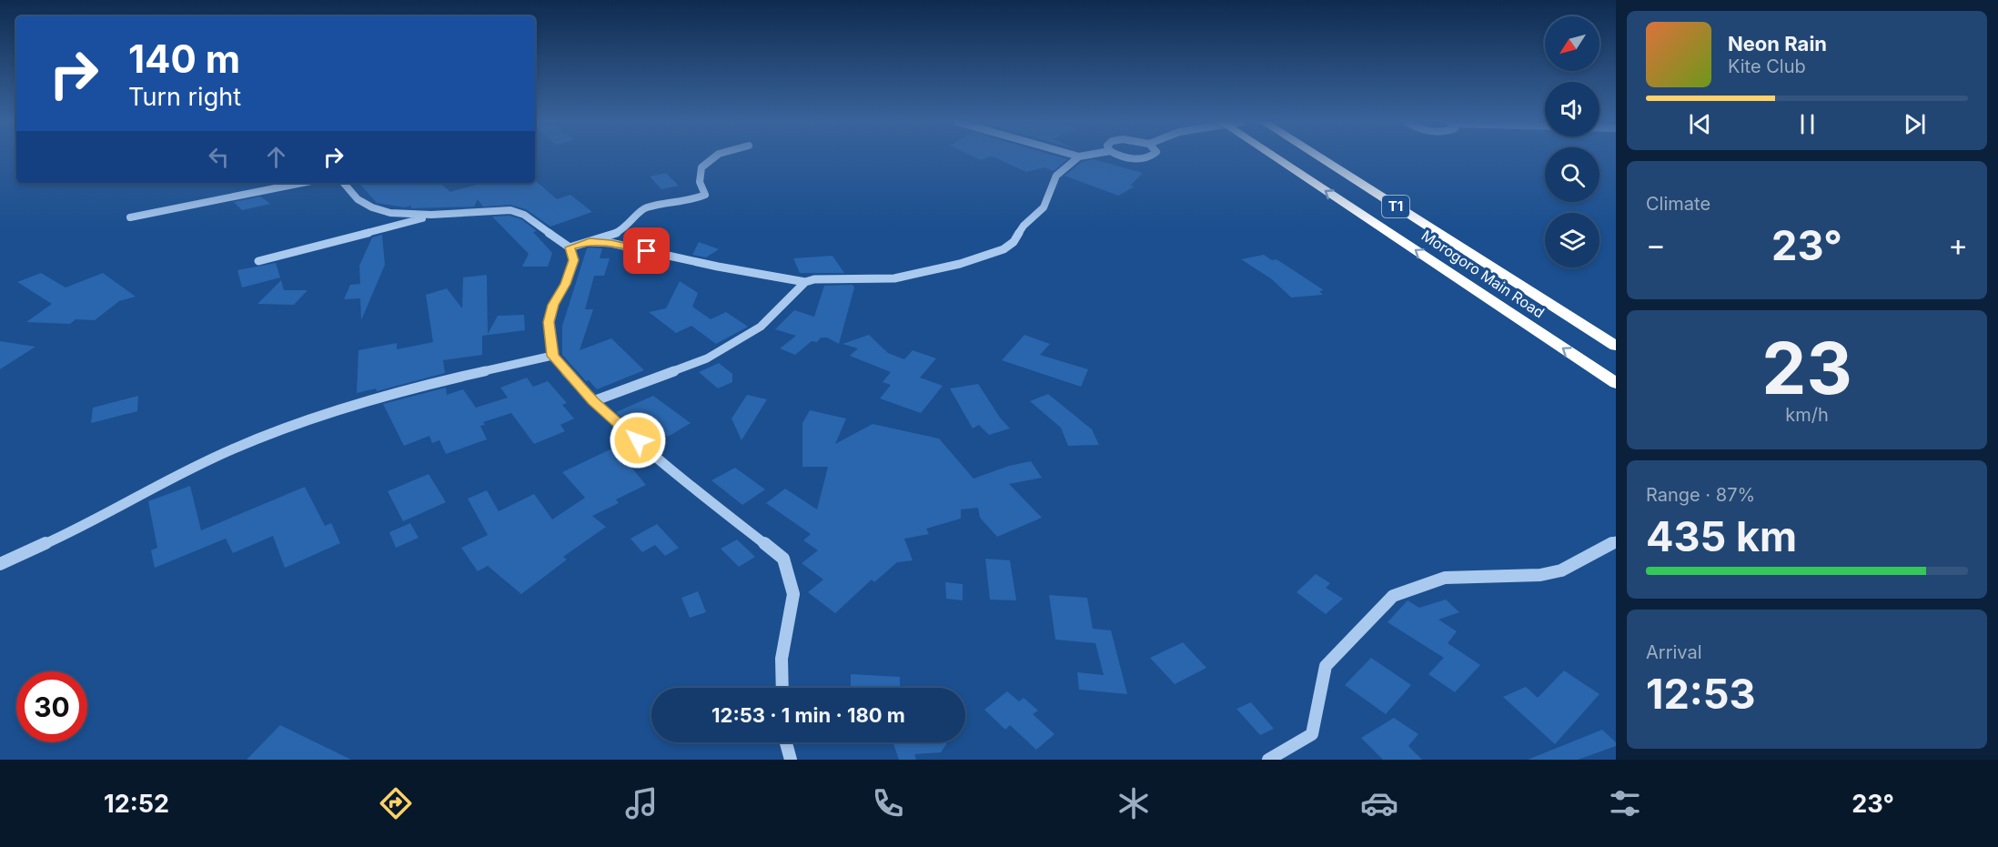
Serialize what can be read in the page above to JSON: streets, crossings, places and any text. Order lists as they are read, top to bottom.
{
  "streets": {
    "highway": ["T1", "Morogoro Main Road"]
  },
  "north": "bottom left",
  "page": {
    "turn": ["140 m", "Turn right"],
    "song": ["Neon Rain", "Kite Club"],
    "tile": [
      "Climate",
      ["23", "km/h"],
      ["Range · 87%", "435 km"],
      ["Arrival", "12:53"]
    ],
    "heat": ["−", "23°", "+"],
    "limit": "30",
    "trip": "12:53 · 1 min · 180 m",
    "tabs": ["12:52", "23°"]
  }
}
